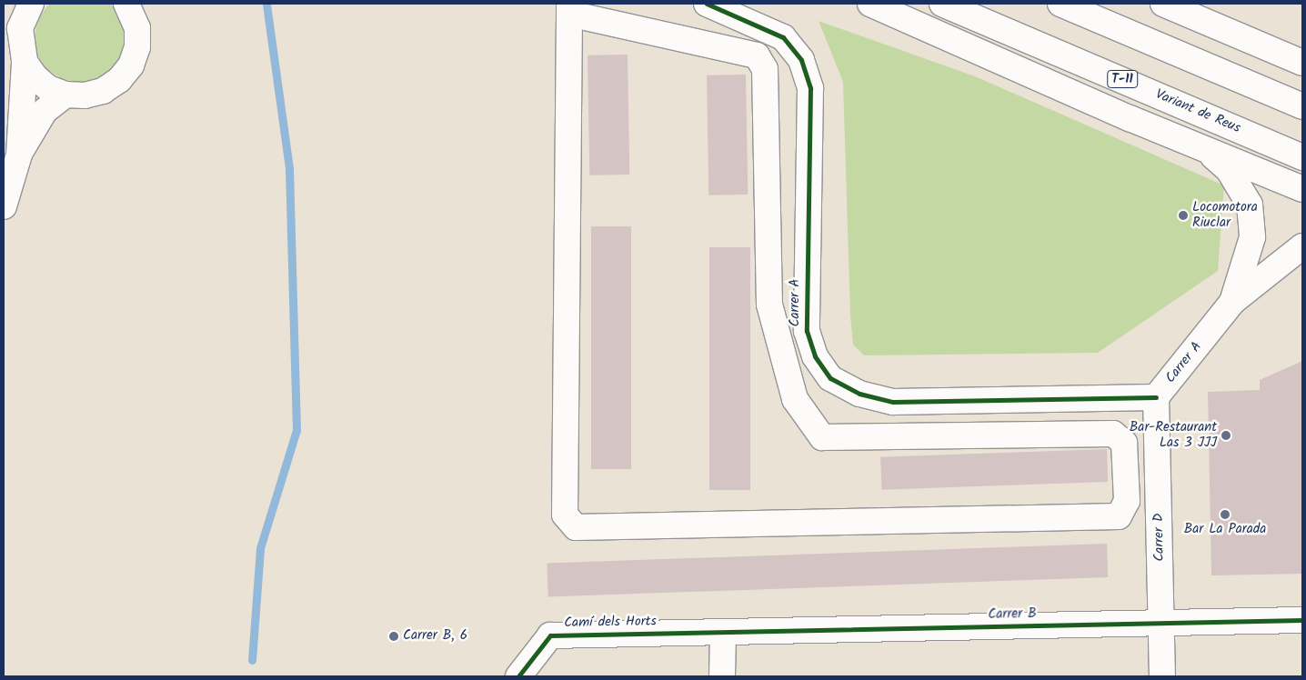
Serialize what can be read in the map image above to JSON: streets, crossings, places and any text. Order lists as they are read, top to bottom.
{
  "streets": {
    "main road": [
      "T-11",
      "Variant de Reus",
      "Carrer A",
      "Carrer D",
      "Carrer B",
      "Camí dels Horts"
    ]
  },
  "crossings": [
    ["Carrer A", "Carrer D"],
    ["Carrer D", "Carrer B"],
    ["Carrer B", "Camí dels Horts"]
  ],
  "places": [
    "Locomotora Riuclar",
    "Bar-Restaurant Las 3 JJJ",
    "Bar La Parada",
    "Carrer B, 6"
  ]
}
